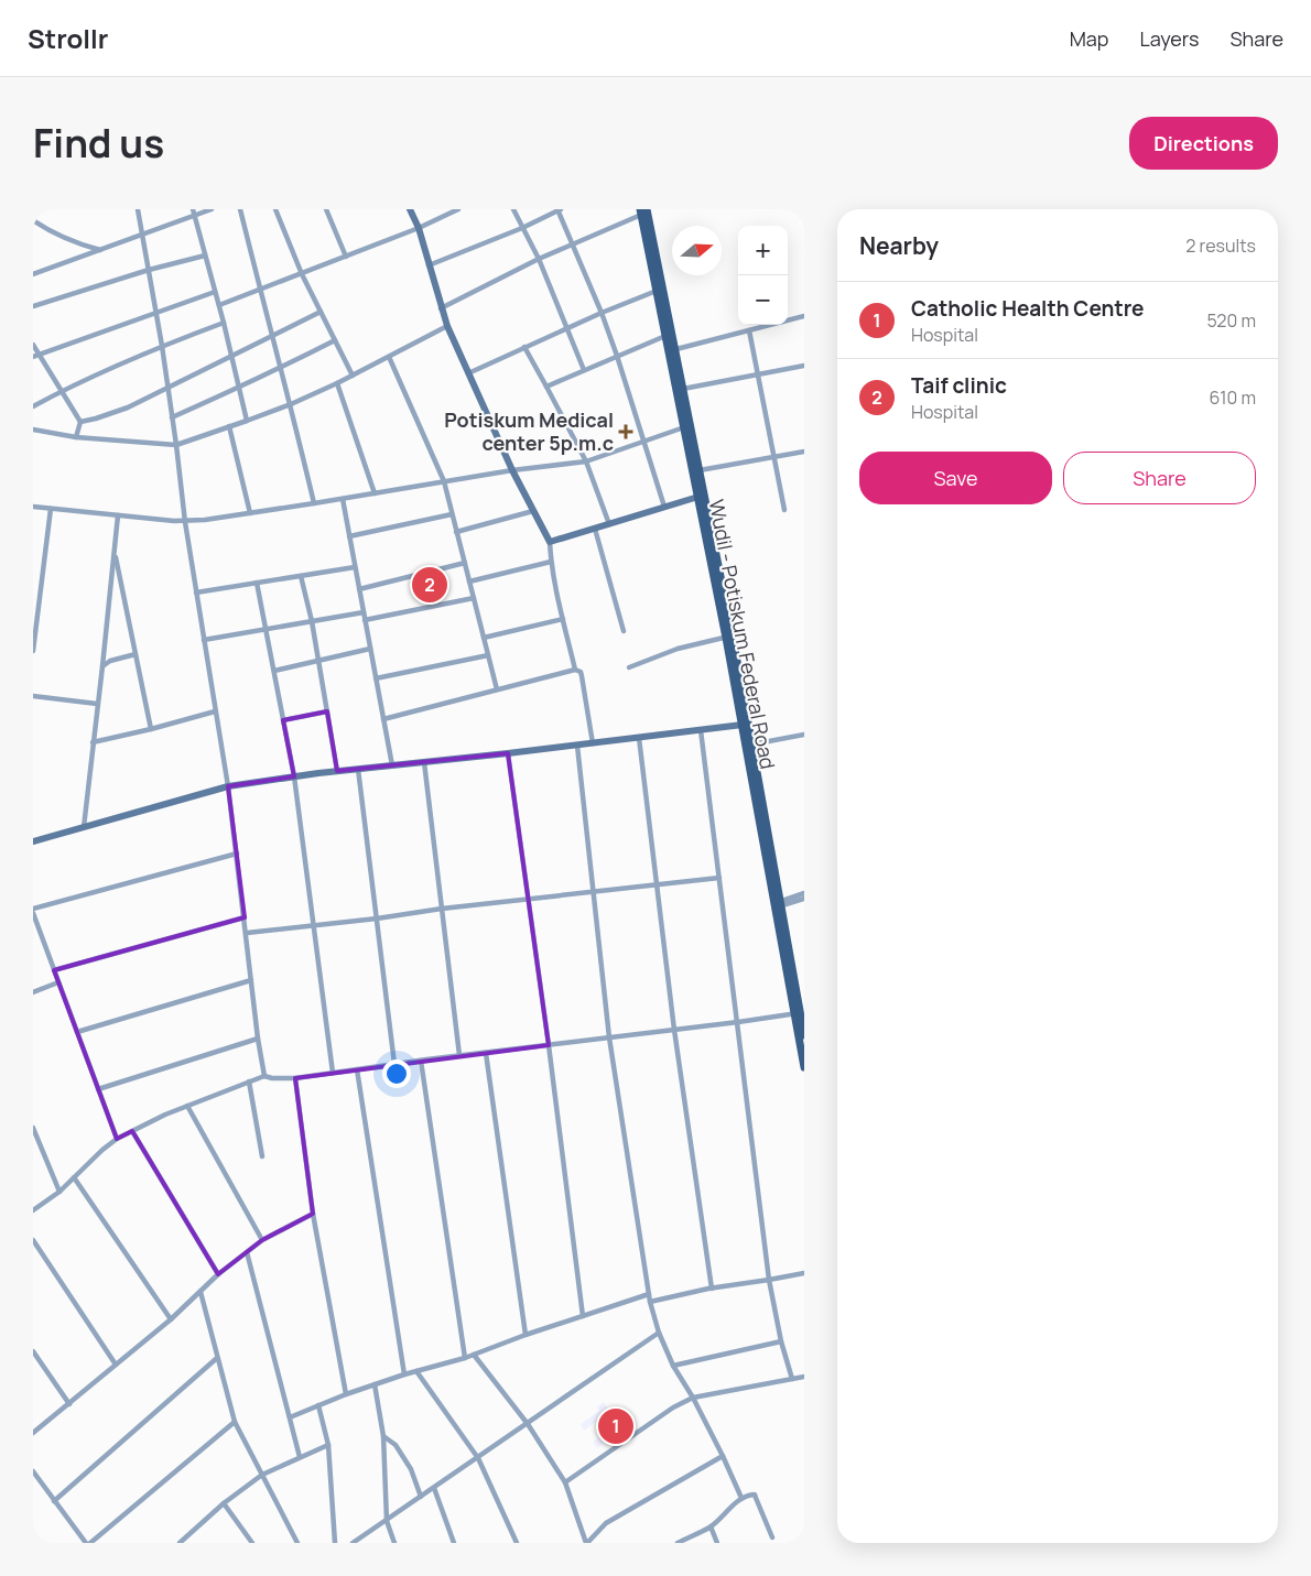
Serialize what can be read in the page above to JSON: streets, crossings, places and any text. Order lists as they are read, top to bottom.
{
  "streets": {
    "main road": ["Wudil - Potiskum Federal Road"]
  },
  "places": {
    "health": ["Potiskum Medical center 5p.m.c"]
  },
  "north": "right",
  "page": {
    "header": "Strollr",
    "nav": ["Map", "Layers", "Share"],
    "title": "Find us",
    "buttons": [
      "Directions",
      ["Save", "Share"]
    ],
    "heading": ["Nearby", "2 results"],
    "map_buttons": ["+", "−"],
    "list": [
      {
        "mark": "1",
        "name": "Catholic Health Centre",
        "note": "Hospital",
        "value": "520 m"
      },
      {
        "mark": "2",
        "name": "Taif clinic",
        "note": "Hospital",
        "value": "610 m"
      }
    ],
    "pins": ["2", "1"]
  }
}
